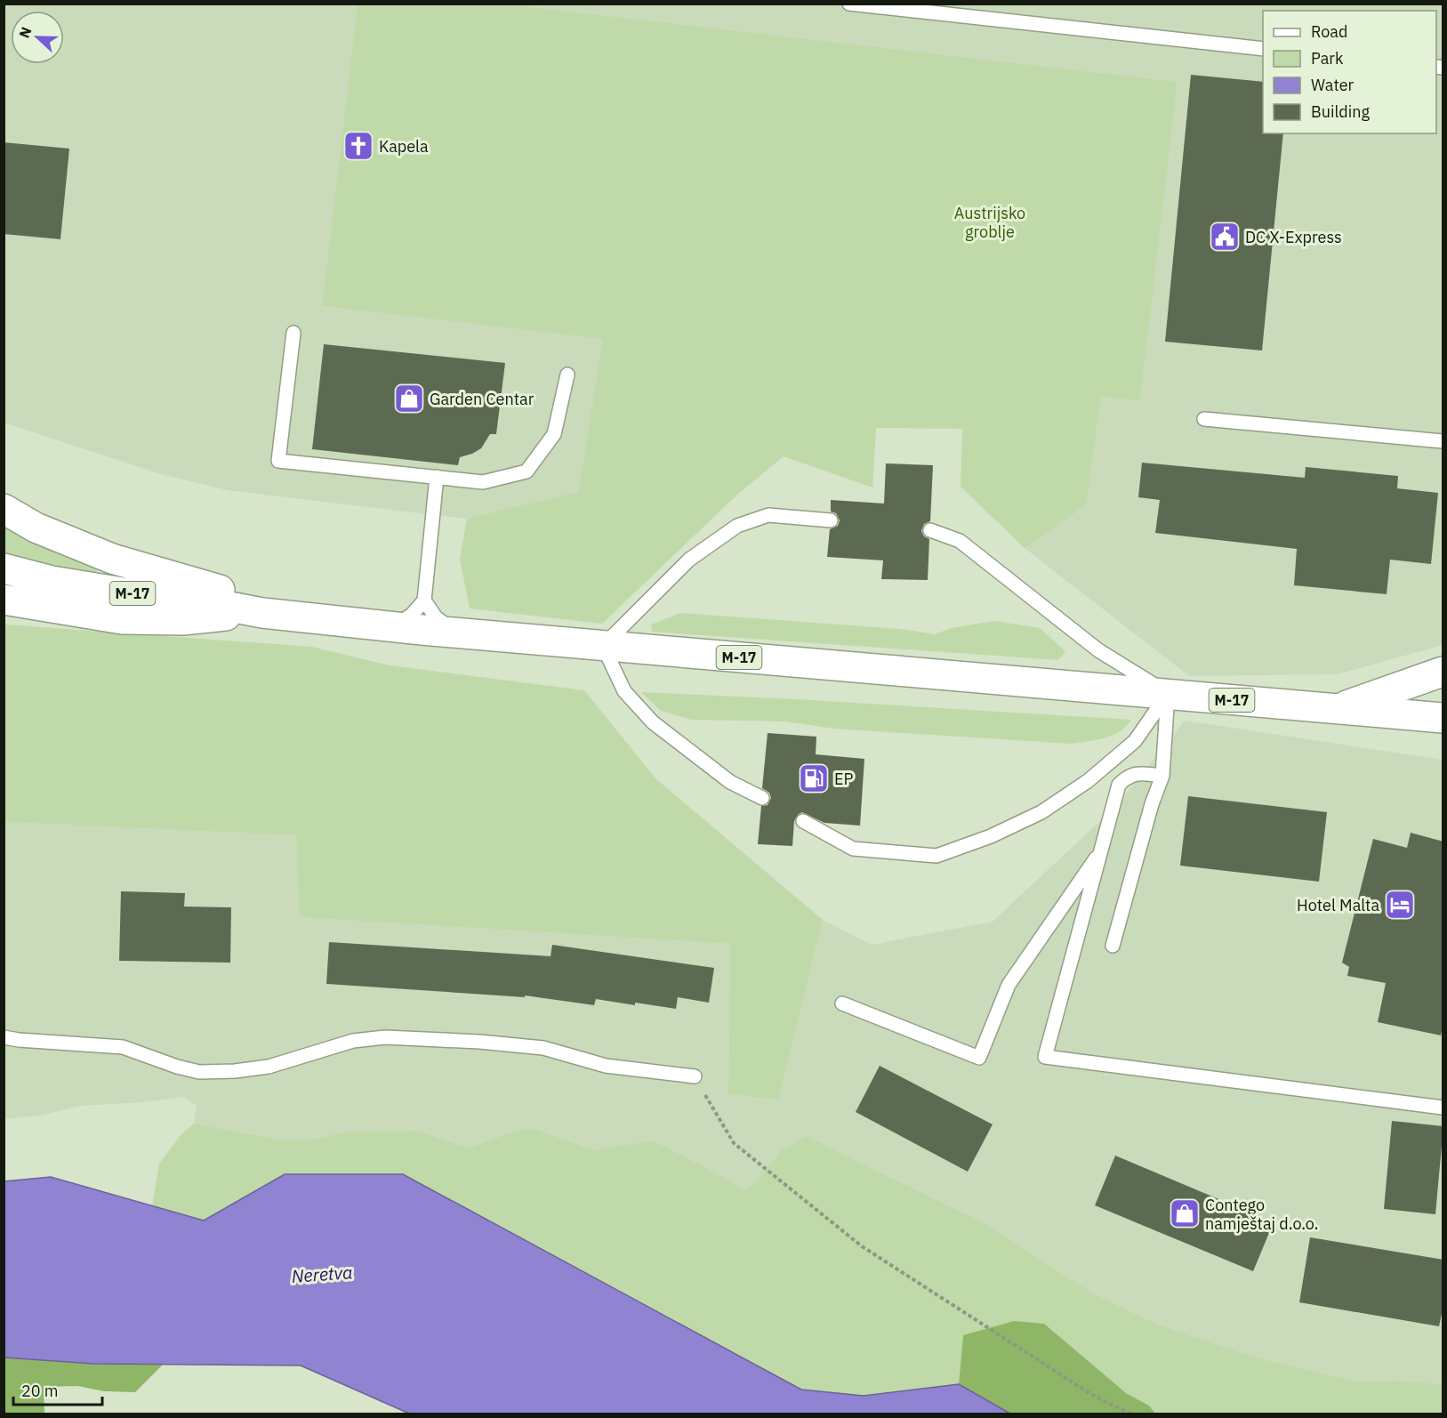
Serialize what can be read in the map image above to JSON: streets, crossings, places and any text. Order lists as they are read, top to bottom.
{
  "streets": {
    "main road": ["M-17"]
  },
  "water": ["Neretva"],
  "parks": ["Austrijsko groblje"],
  "places": {
    "church": ["Kapela"],
    "public building": ["DC X-Express"],
    "shop": ["Garden Centar", "Contego namještaj d.o.o."],
    "fuel station": ["EP"],
    "hotel": ["Hotel Malta"]
  },
  "legend": [
    "Road",
    "Park",
    "Water",
    "Building"
  ],
  "scale_bar": "20 m",
  "north": "left"
}
